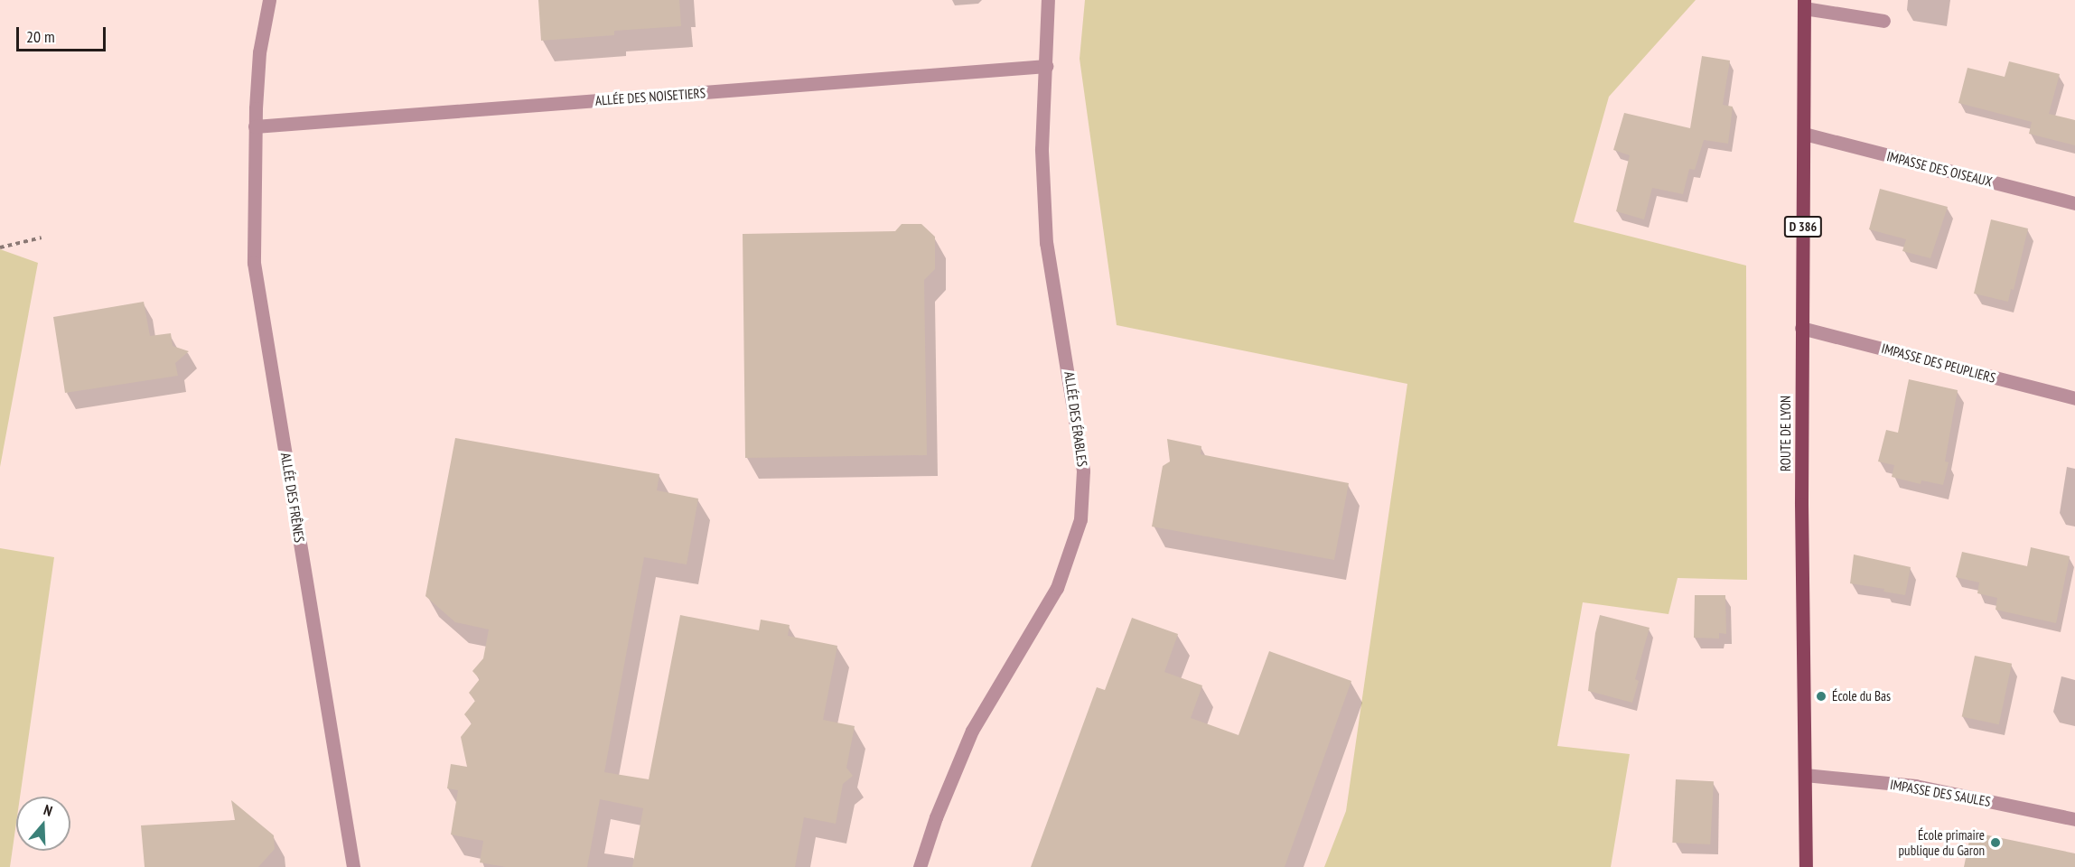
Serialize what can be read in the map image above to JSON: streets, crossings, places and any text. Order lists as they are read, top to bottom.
{
  "streets": {
    "main road": ["D 386", "ROUTE DE LYON"],
    "street": [
      "ALLÉE DES NOISETIERS",
      "IMPASSE DES OISEAUX",
      "IMPASSE DES PEUPLIERS",
      "ALLÉE DES ÉRABLES",
      "ALLÉE DES FRÊNES",
      "IMPASSE DES SAULES"
    ]
  },
  "crossings": [
    ["ALLÉE DES NOISETIERS", "ALLÉE DES ÉRABLES"],
    ["ALLÉE DES NOISETIERS", "ALLÉE DES FRÊNES"],
    ["IMPASSE DES OISEAUX", "ROUTE DE LYON"],
    ["IMPASSE DES PEUPLIERS", "ROUTE DE LYON"],
    ["ROUTE DE LYON", "IMPASSE DES SAULES"]
  ],
  "places": ["École du Bas", "École primaire publique du Garon"],
  "scale_bar": "20 m",
  "north": "top"
}
